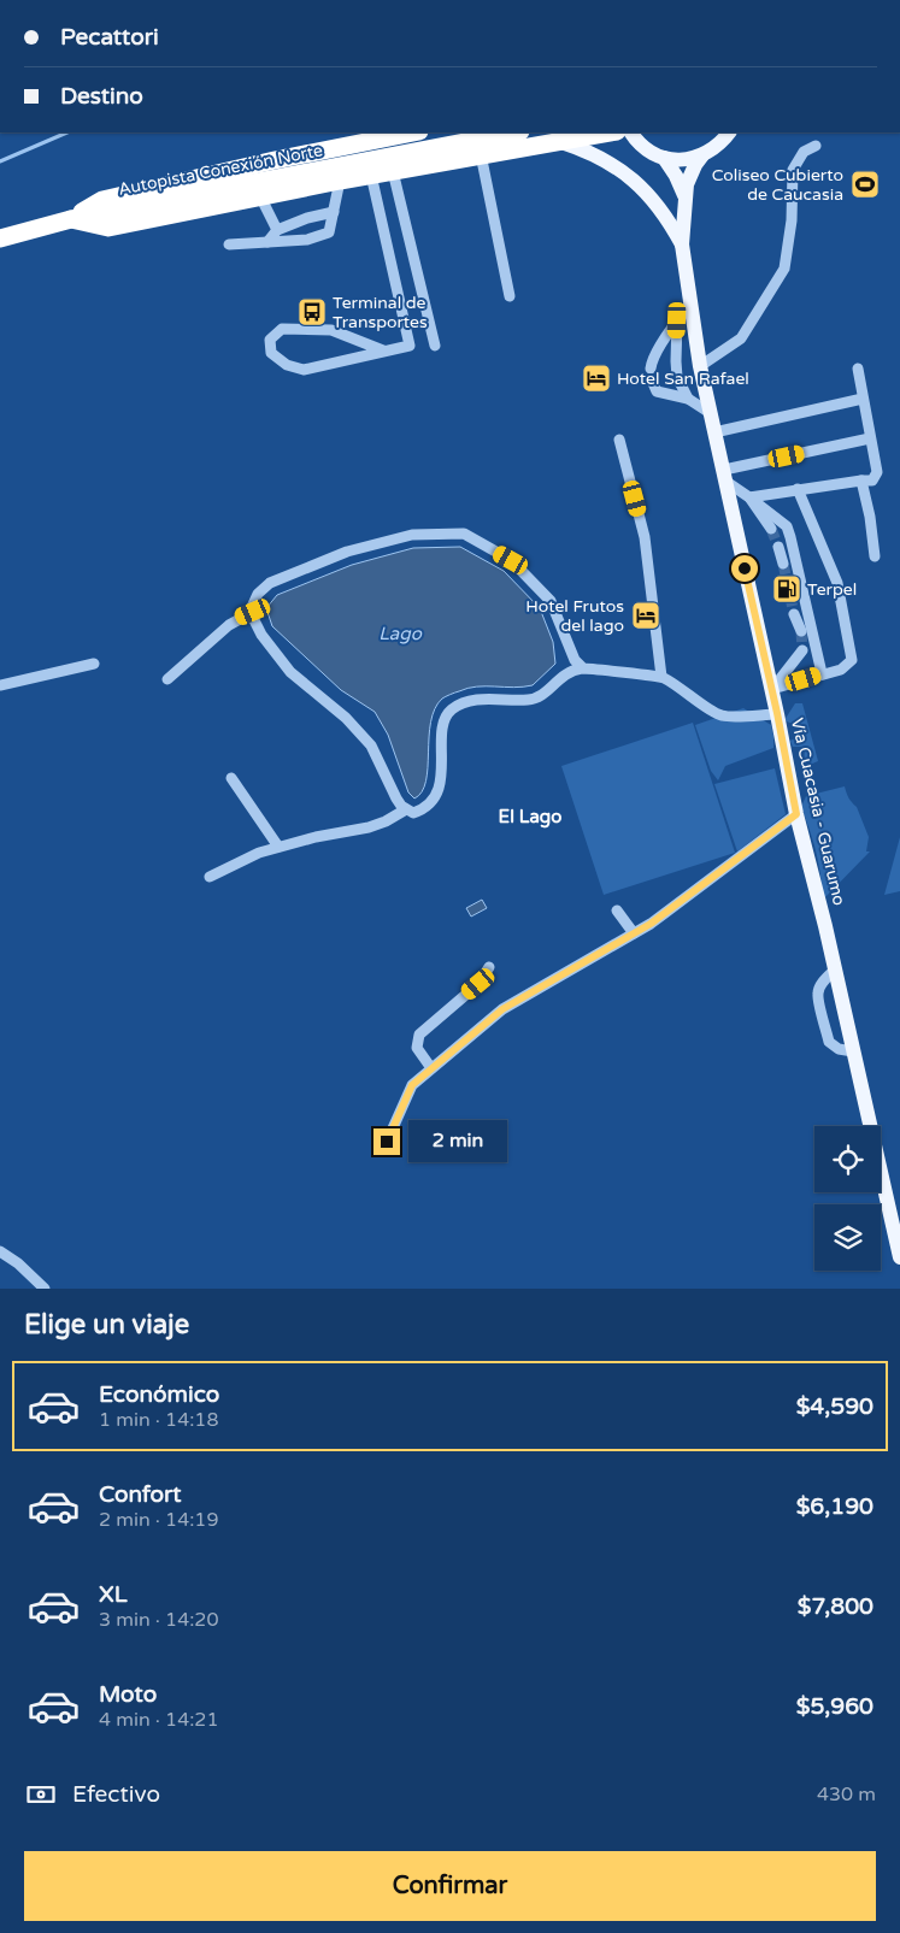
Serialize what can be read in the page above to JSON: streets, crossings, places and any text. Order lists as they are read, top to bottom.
{
  "streets": {
    "highway": ["Autopista Conexión Norte"],
    "main road": ["Vía Cuacasia - Guarumo"]
  },
  "districts": ["El Lago"],
  "water": ["Lago"],
  "places": {
    "sports": ["Coliseo Cubierto de Caucasia"],
    "bus stop": ["Terminal de Transportes"],
    "hotel": ["Hotel San Rafael", "Hotel Frutos del lago"],
    "fuel station": ["Terpel"]
  },
  "page": {
    "banner": ["Pecattori", "Destino"],
    "bubble": "2 min",
    "heading": "Elige un viaje",
    "list": [
      {
        "name": "Económico",
        "note": "1 min · 14:18",
        "value": "$4,590"
      },
      {
        "name": "Confort",
        "note": "2 min · 14:19",
        "value": "$6,190"
      },
      {
        "name": "XL",
        "note": "3 min · 14:20",
        "value": "$7,800"
      },
      {
        "name": "Moto",
        "note": "4 min · 14:21",
        "value": "$5,960"
      }
    ],
    "pay": ["Efectivo", "430 m"],
    "buttons": "Confirmar"
  }
}
